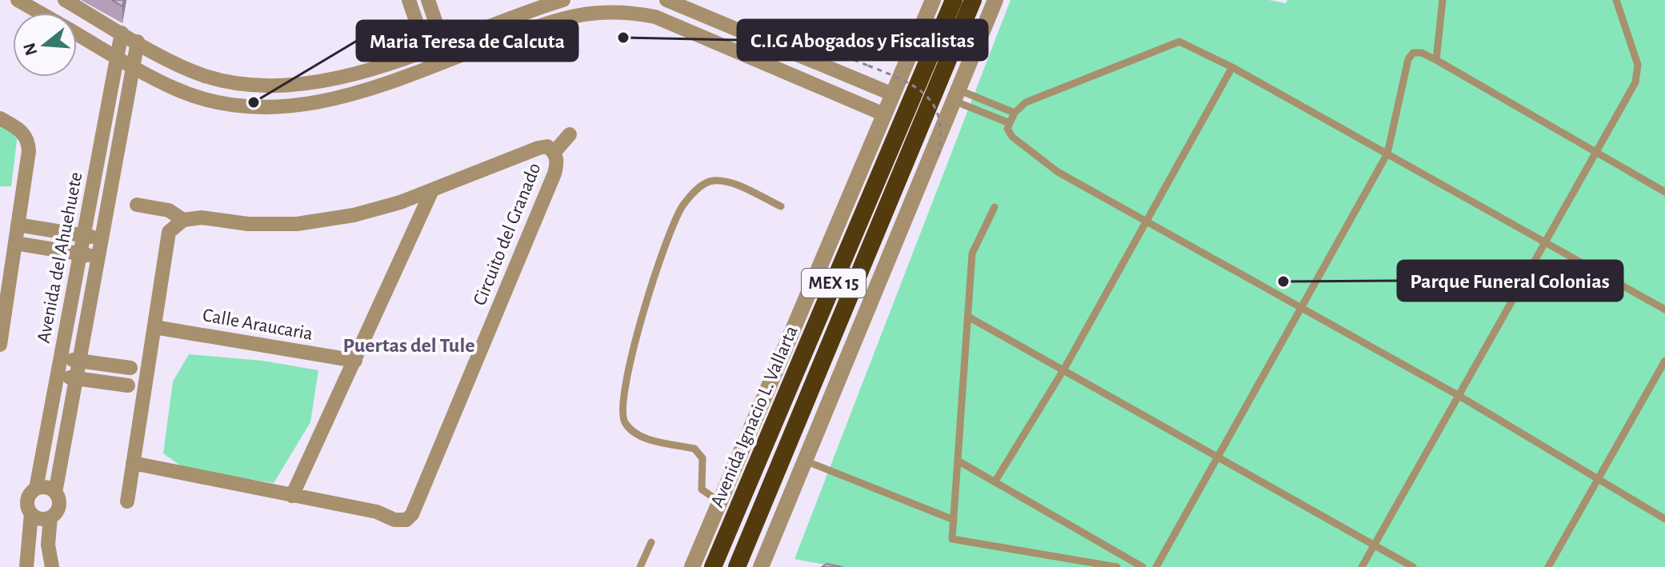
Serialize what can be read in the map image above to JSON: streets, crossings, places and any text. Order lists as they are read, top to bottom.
{
  "streets": {
    "highway": ["MEX 15", "Avenida Ignacio L. Vallarta"],
    "street": ["Circuito del Granado", "Avenida del Ahuehuete", "Calle Araucaria"]
  },
  "districts": ["Puertas del Tule"],
  "places": ["C.I.G Abogados y Fiscalistas", "Maria Teresa de Calcuta", "Parque Funeral Colonias"],
  "north": "left"
}
